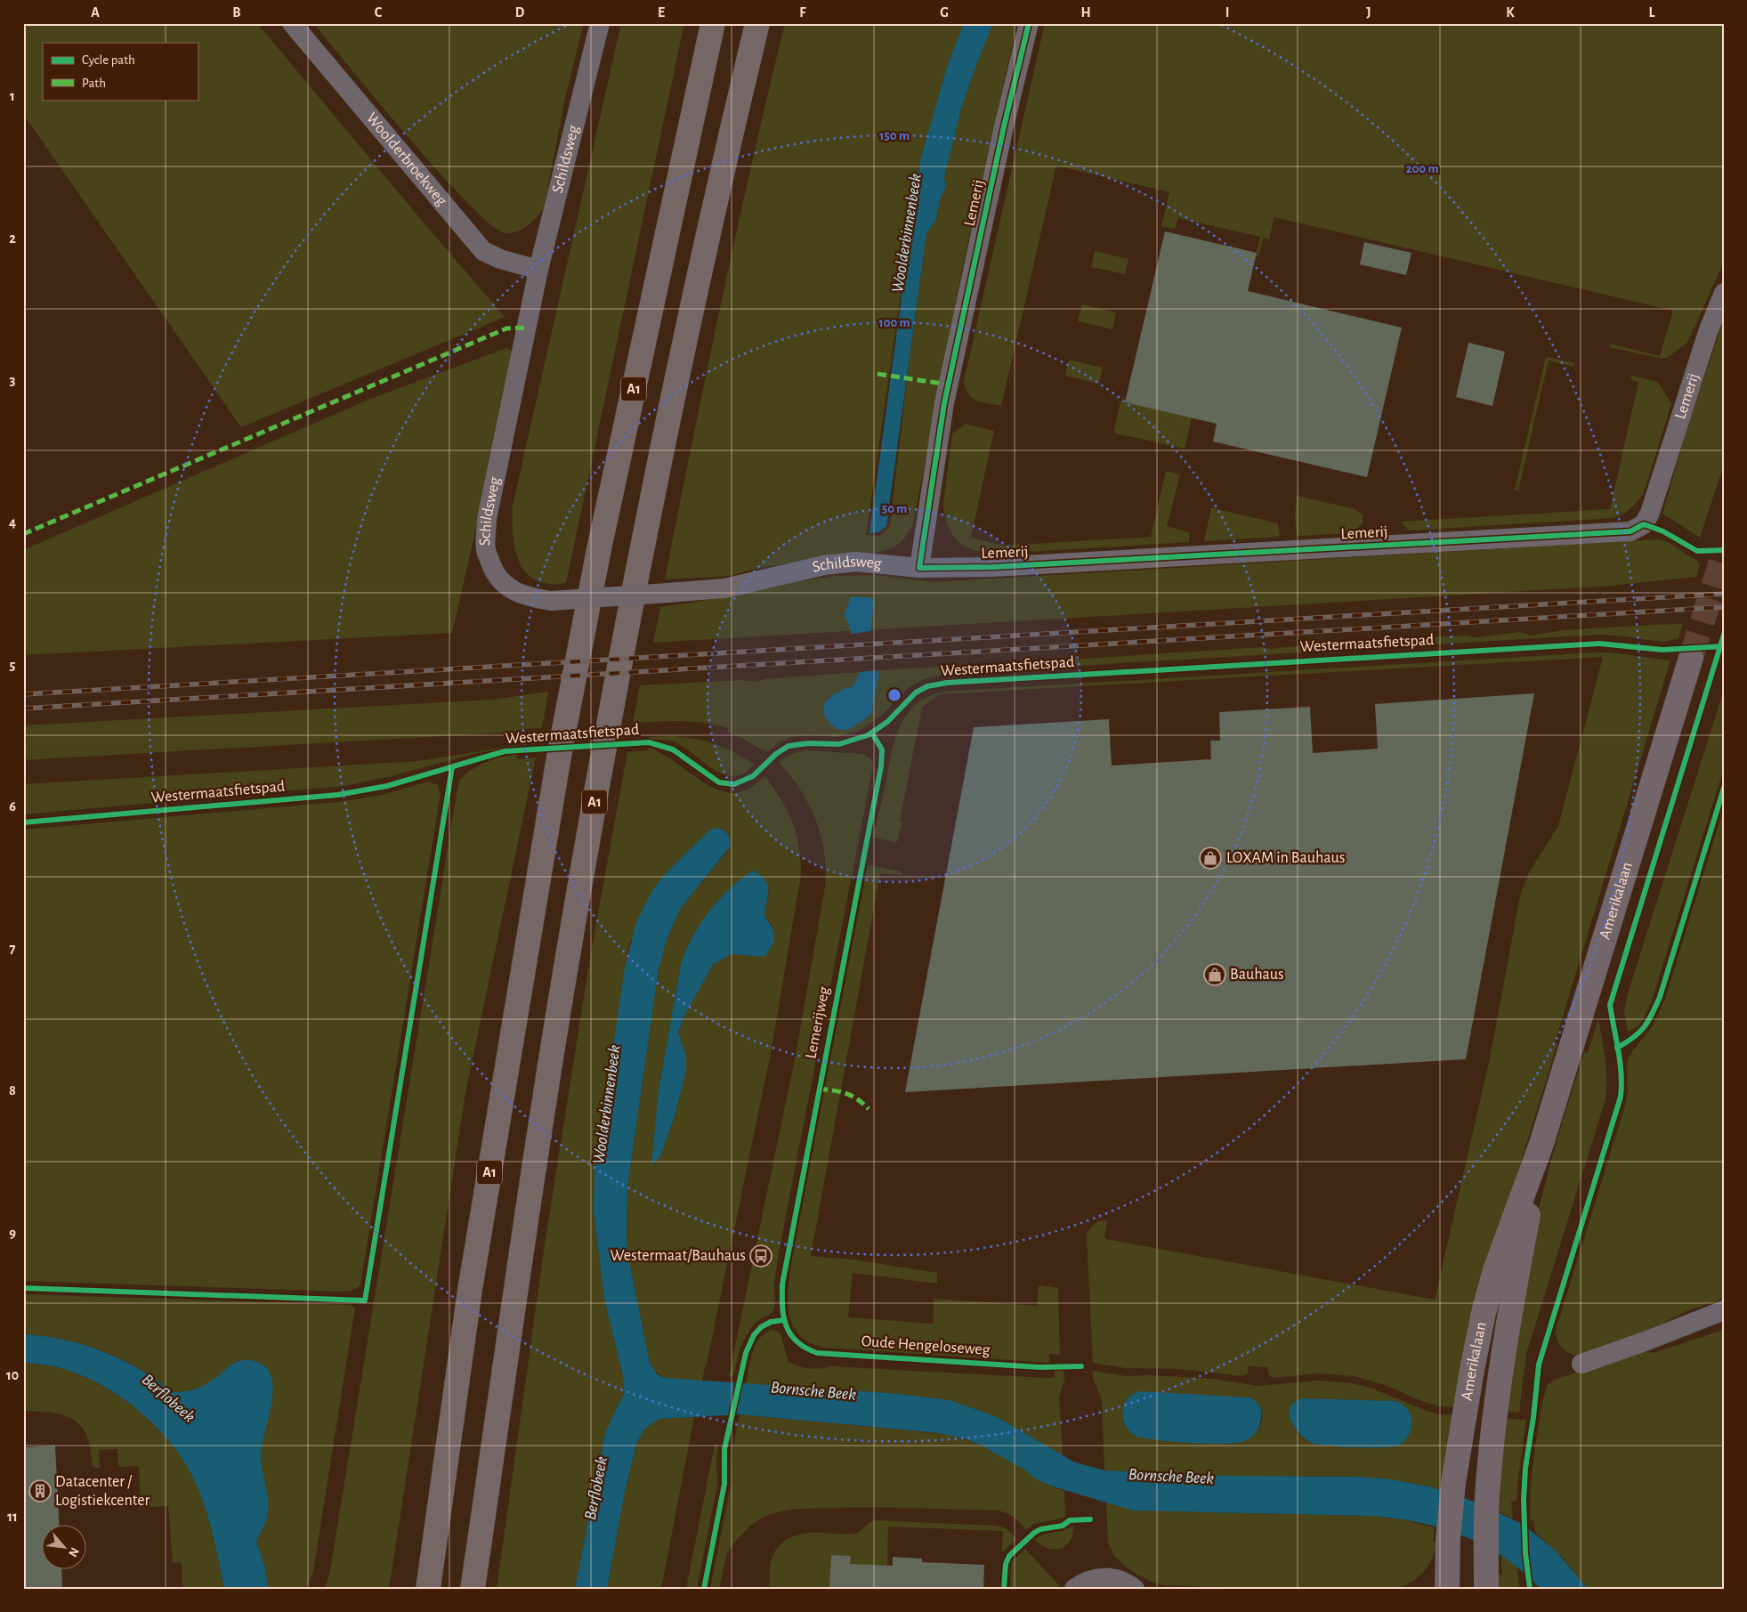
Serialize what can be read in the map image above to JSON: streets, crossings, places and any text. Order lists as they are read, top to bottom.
{
  "streets": {
    "highway": ["A1"],
    "main road": ["Amerikalaan"],
    "street": ["Woolderbroekweg", "Schildsweg", "Lemerij"],
    "cycle path": ["Westermaatsfietspad", "Lemerijweg"]
  },
  "crossings": [
    ["Woolderbroekweg", "Schildsweg"],
    ["Schildsweg", "Lemerij"]
  ],
  "water": ["Woolderbinnenbeek", "Bornsche Beek", "Berflobeek"],
  "places": {
    "shop": ["LOXAM in Bauhaus", "Bauhaus"],
    "bus stop": ["Westermaat/Bauhaus"],
    "building": ["Datacenter / Logistiekcenter"]
  },
  "legend": ["Cycle path", "Path"],
  "north": "bottom right",
  "grid": {
    "columns": [
      "A",
      "B",
      "C",
      "D",
      "E",
      "F",
      "G",
      "H",
      "I",
      "J",
      "K",
      "L"
    ],
    "rows": [
      "1",
      "2",
      "3",
      "4",
      "5",
      "6",
      "7",
      "8",
      "9",
      "10",
      "11"
    ]
  },
  "rings": [
    "150 m",
    "200 m",
    "100 m",
    "50 m"
  ]
}
